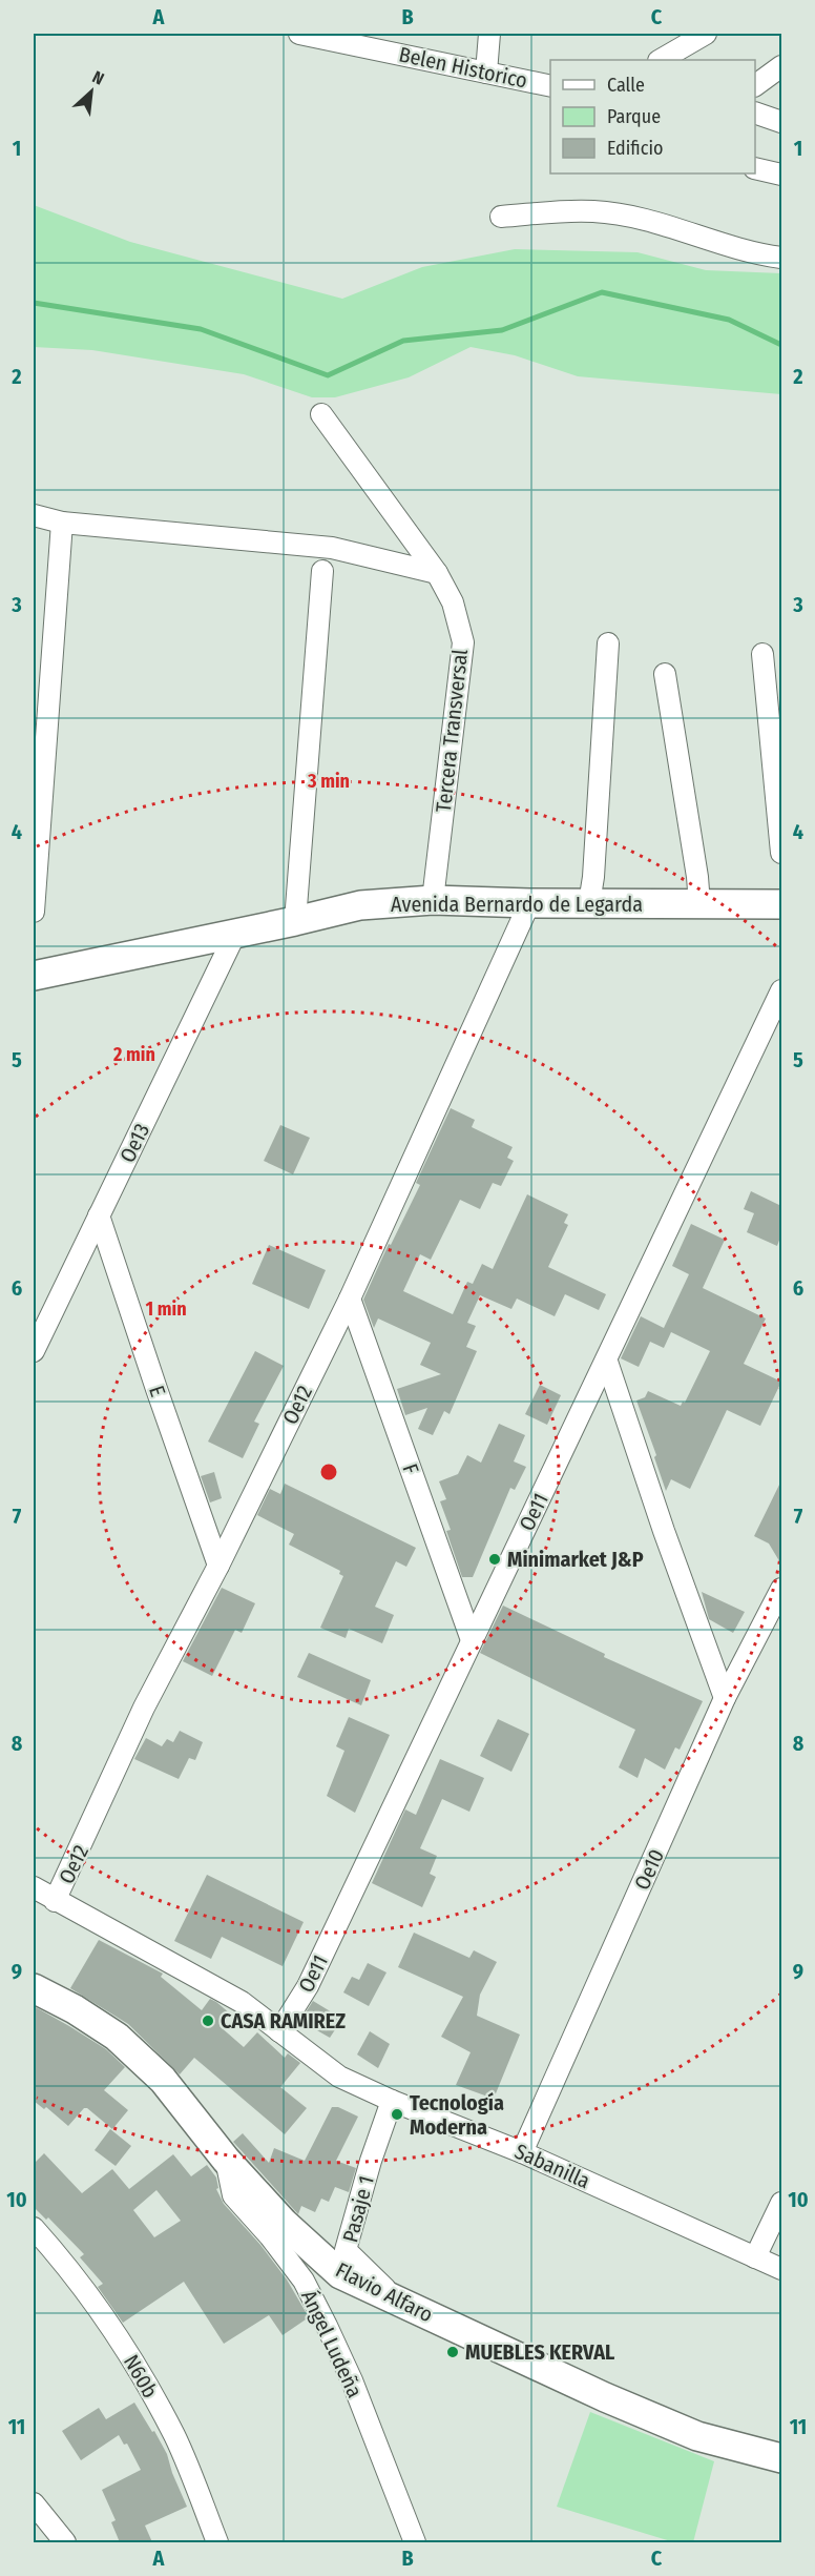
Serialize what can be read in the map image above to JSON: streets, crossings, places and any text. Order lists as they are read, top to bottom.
{
  "streets": {
    "street": [
      "Belen Historico",
      "Tercera Transversal",
      "Avenida Bernardo de Legarda",
      "Oe13",
      "E",
      "Oe12",
      "F",
      "Oe11",
      "Oe10",
      "Sabanilla",
      "Pasaje 1",
      "Flavio Alfaro",
      "Ángel Ludeña",
      "N60b"
    ]
  },
  "crossings": [
    ["Tercera Transversal", "Avenida Bernardo de Legarda"],
    ["Avenida Bernardo de Legarda", "Oe13"],
    ["Avenida Bernardo de Legarda", "Oe12"],
    ["Oe13", "E"],
    ["E", "Oe12"],
    ["Oe12", "F"],
    ["Oe12", "Sabanilla"],
    ["F", "Oe11"],
    ["Oe11", "Sabanilla"],
    ["Oe10", "Sabanilla"],
    ["Sabanilla", "Pasaje 1"],
    ["Pasaje 1", "Flavio Alfaro"],
    ["Flavio Alfaro", "Ángel Ludeña"]
  ],
  "places": [
    "Minimarket J&P",
    "CASA RAMIREZ",
    "Tecnología Moderna",
    "MUEBLES KERVAL"
  ],
  "legend": ["Calle", "Parque", "Edificio"],
  "north": "top right",
  "grid": {
    "columns": ["A", "B", "C"],
    "rows": [
      "1",
      "2",
      "3",
      "4",
      "5",
      "6",
      "7",
      "8",
      "9",
      "10",
      "11"
    ]
  },
  "rings": ["3 min", "2 min", "1 min"]
}
